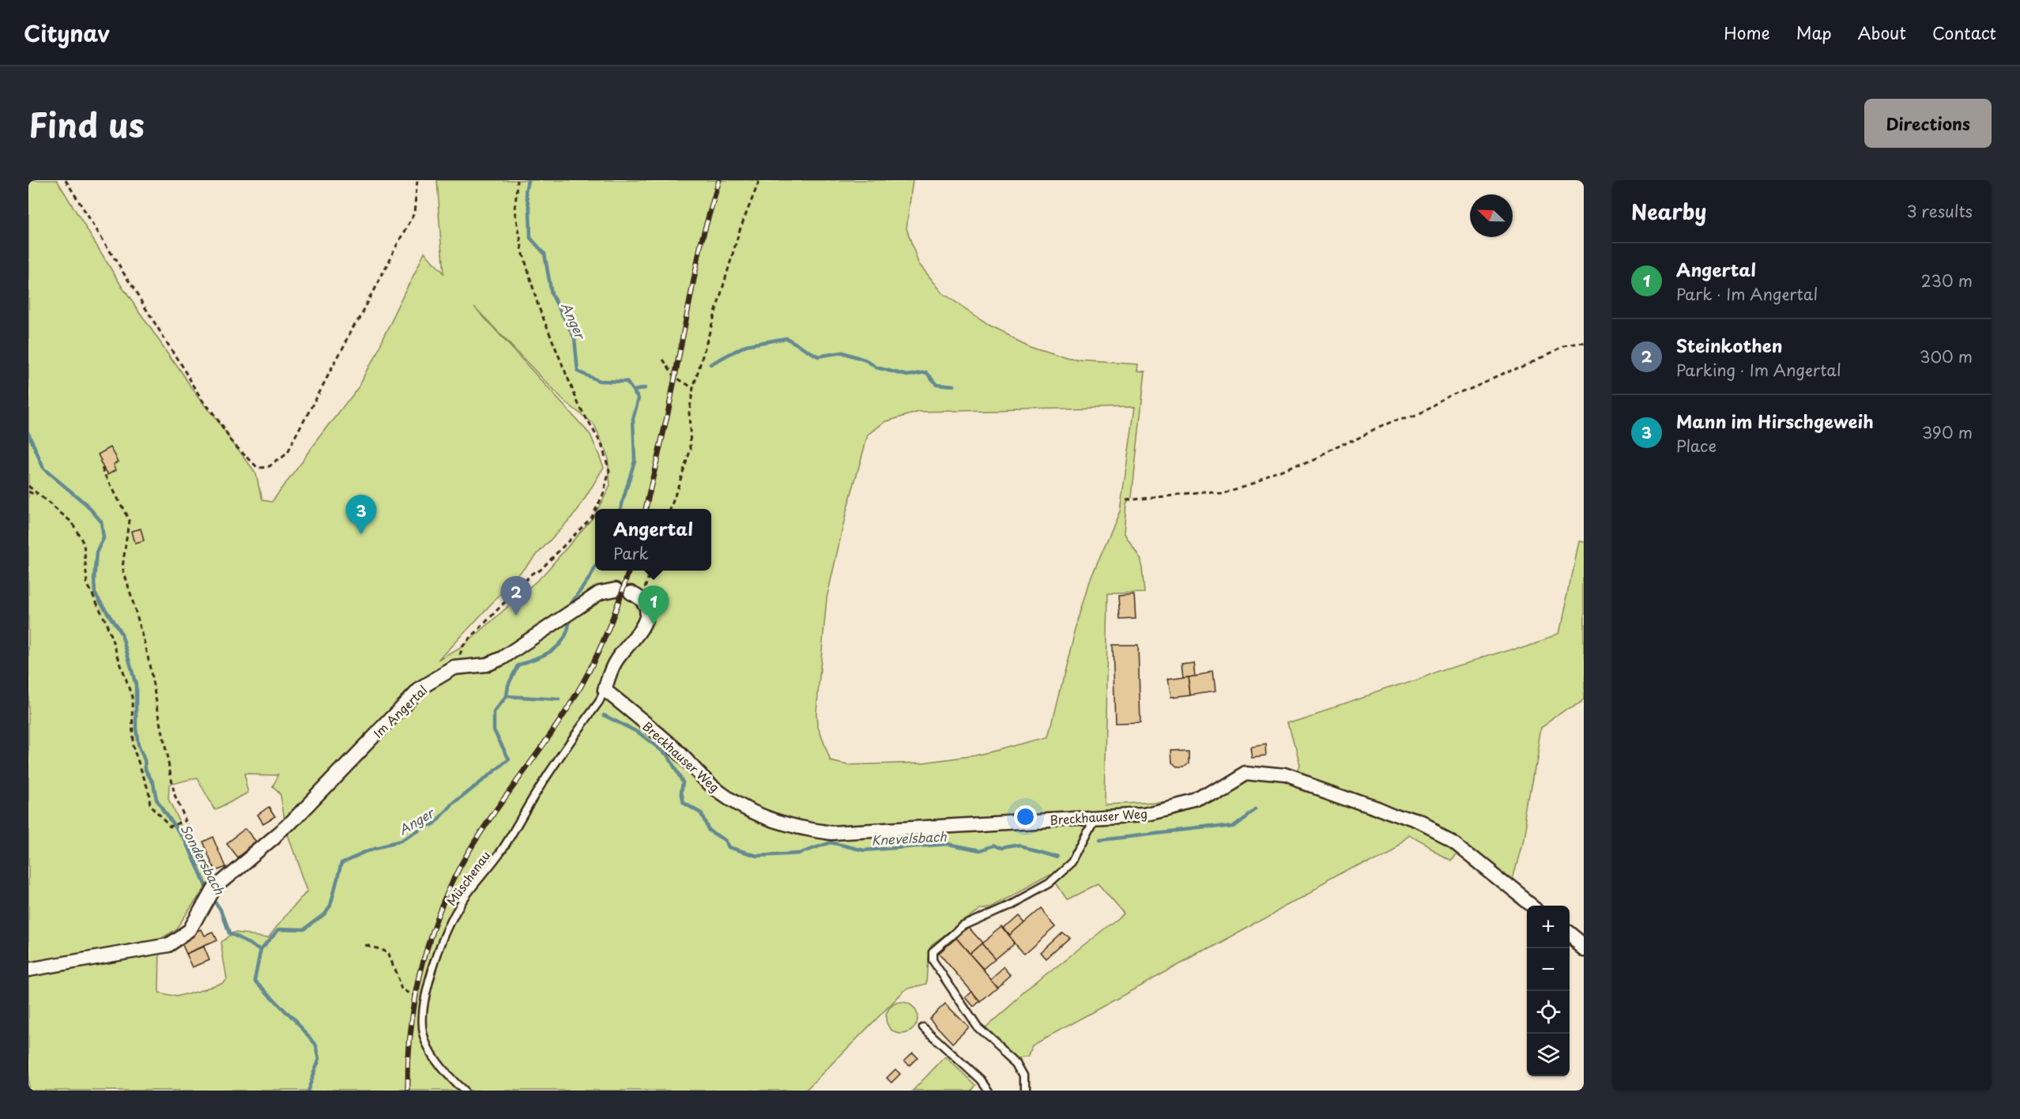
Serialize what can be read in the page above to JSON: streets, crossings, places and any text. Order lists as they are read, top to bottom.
{
  "streets": {
    "street": ["Im Angertal", "Breckhauser Weg"],
    "lane": ["Müschenau"]
  },
  "crossings": [
    ["Breckhauser Weg", "Müschenau"]
  ],
  "water": ["Anger", "Knevelsbach", "Sondersbach"],
  "north": "top left",
  "page": {
    "header": "Citynav",
    "nav": [
      "Home",
      "Map",
      "About",
      "Contact"
    ],
    "title": "Find us",
    "buttons": "Directions",
    "heading": ["Nearby", "3 results"],
    "list": [
      {
        "mark": "1",
        "name": "Angertal",
        "note": "Park · Im Angertal",
        "value": "230 m"
      },
      {
        "mark": "2",
        "name": "Steinkothen",
        "note": "Parking · Im Angertal",
        "value": "300 m"
      },
      {
        "mark": "3",
        "name": "Mann im Hirschgeweih",
        "note": "Place",
        "value": "390 m"
      }
    ],
    "pins": ["3", "2", "1"],
    "popup": ["Angertal", "Park"],
    "map_buttons": ["+", "−"]
  }
}
